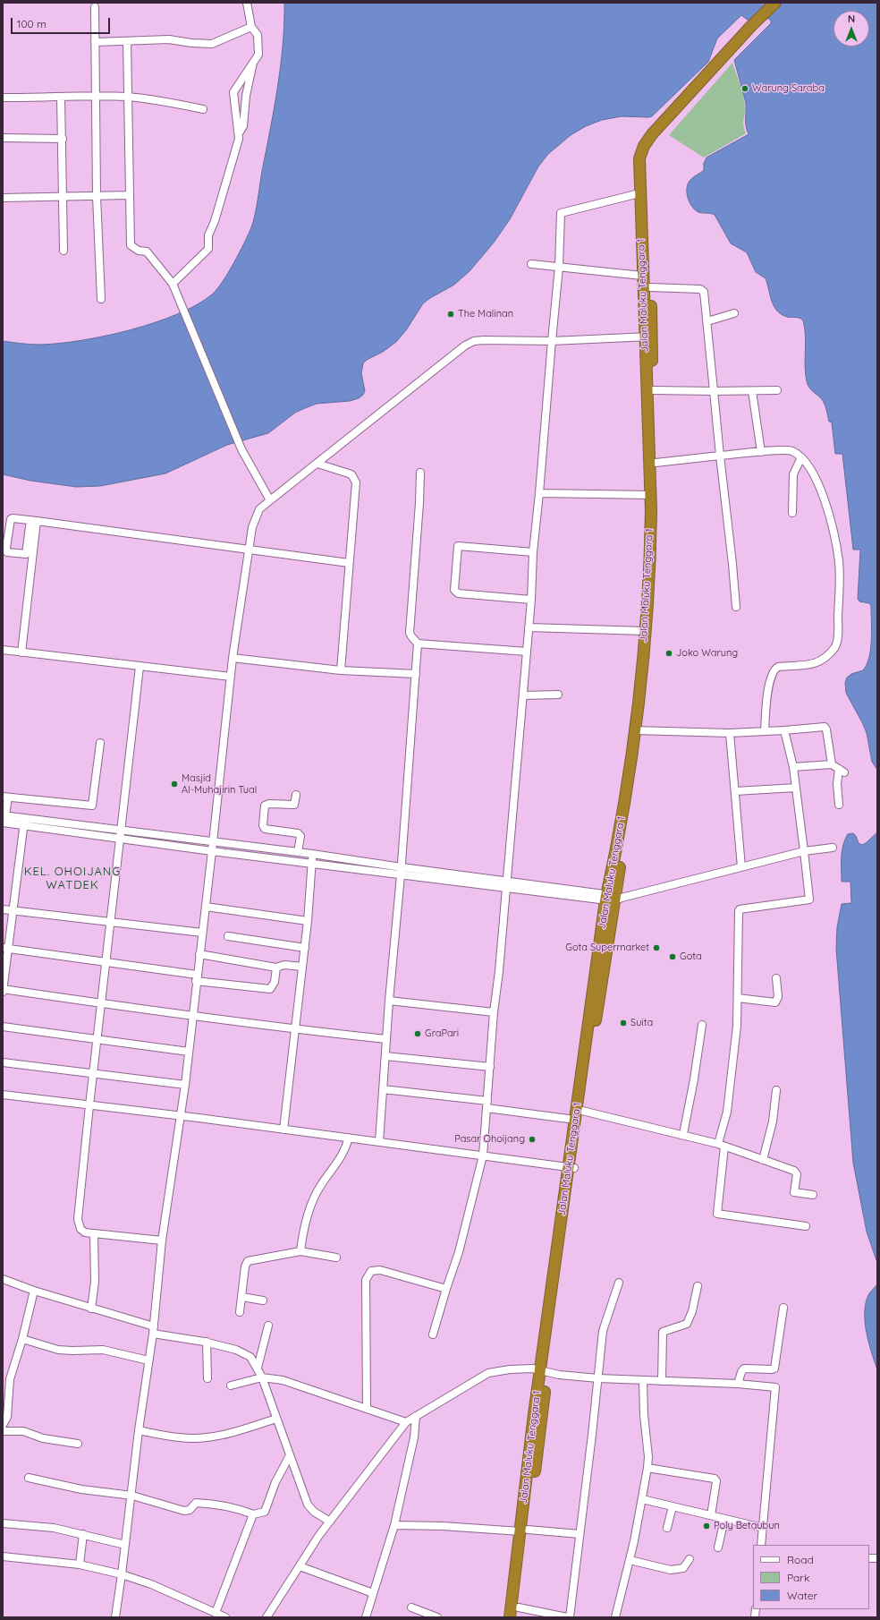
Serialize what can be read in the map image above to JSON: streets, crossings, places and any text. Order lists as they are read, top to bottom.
{
  "streets": {
    "highway": ["Jalan Maluku Tenggara 1"]
  },
  "districts": ["KEL. OHOIJANG WATDEK"],
  "places": [
    "Warung Saraba",
    "The Malinan",
    "Joko Warung",
    "Masjid Al-Muhajirin Tual",
    "Gota Supermarket",
    "Gota",
    "Suita",
    "GraPari",
    "Pasar Ohoijang",
    "Poly Betaubun"
  ],
  "legend": ["Road", "Park", "Water"],
  "scale_bar": "100 m",
  "north": "top"
}
